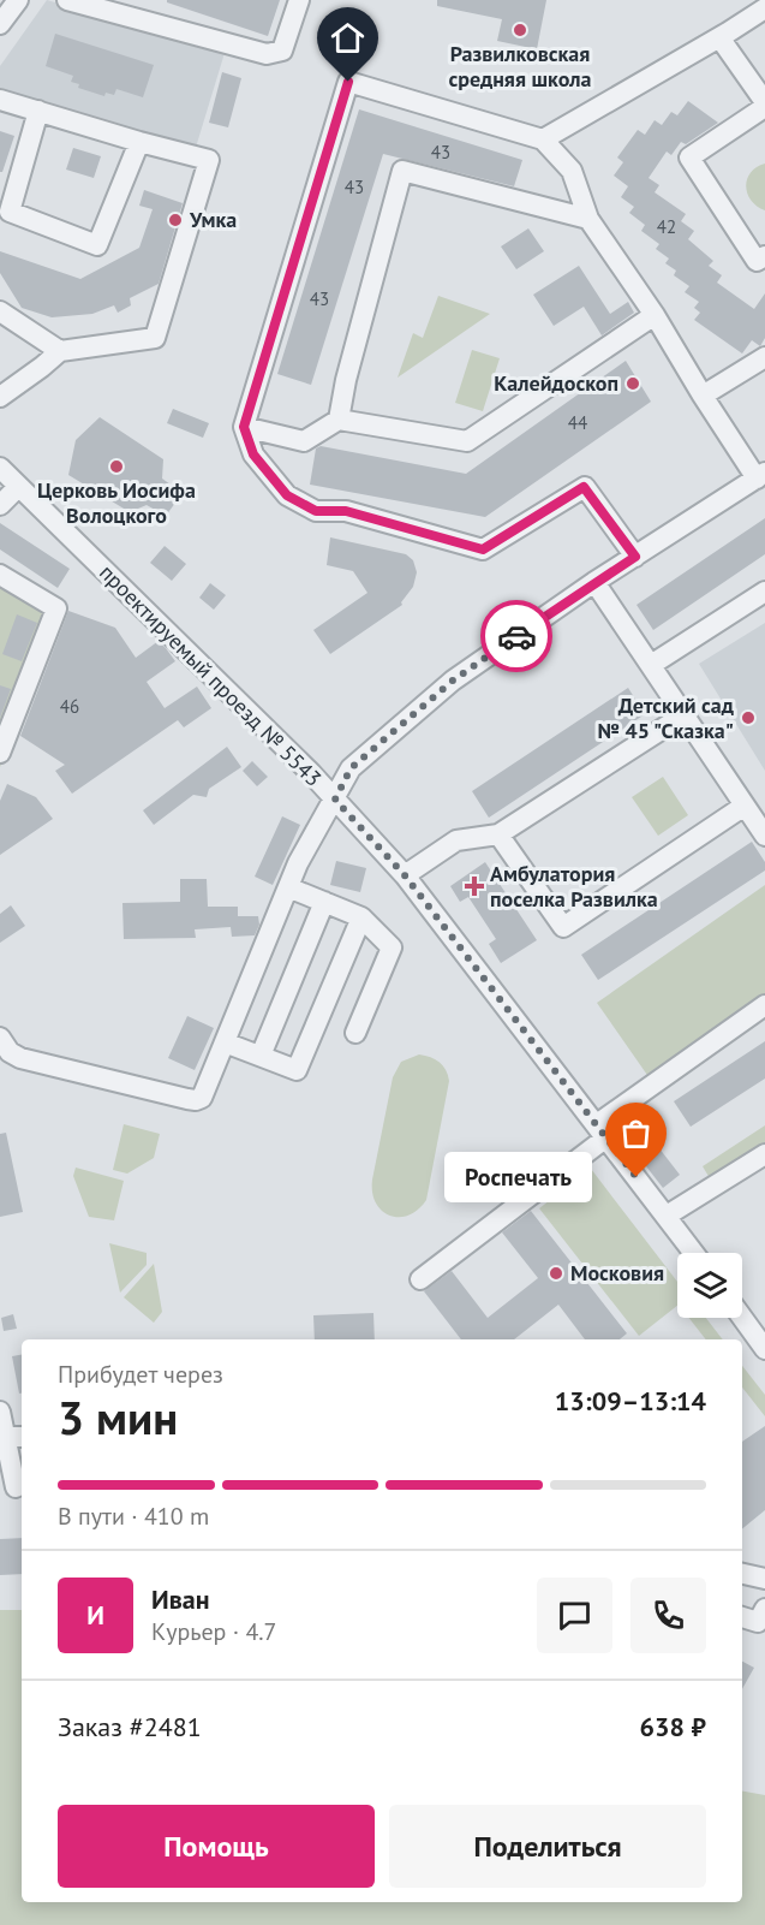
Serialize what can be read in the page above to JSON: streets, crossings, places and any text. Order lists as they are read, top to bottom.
{
  "streets": {
    "street": ["проектируемый проезд № 5543"]
  },
  "places": {
    "other": [
      "Развилковская средняя школа",
      "Умка",
      "Калейдоскоп",
      "Церковь Иосифа Волоцкого",
      "Детский сад № 45 \"Сказка\"",
      "Роспечать",
      "Московия"
    ],
    "health": ["Амбулатория поселка Развилка"]
  },
  "house_numbers": [
    "43",
    "43",
    "42",
    "43",
    "44",
    "46"
  ],
  "page": {
    "bubble": "Роспечать",
    "heading": ["3 мин", "Прибудет через", "13:09–13:14"],
    "panel": [
      "Иван",
      "Курьер · 4.7",
      "Заказ #2481",
      "638 ₽"
    ],
    "bar": "В пути · 410 m",
    "round": "И",
    "buttons": ["Помощь", "Поделиться"]
  }
}
